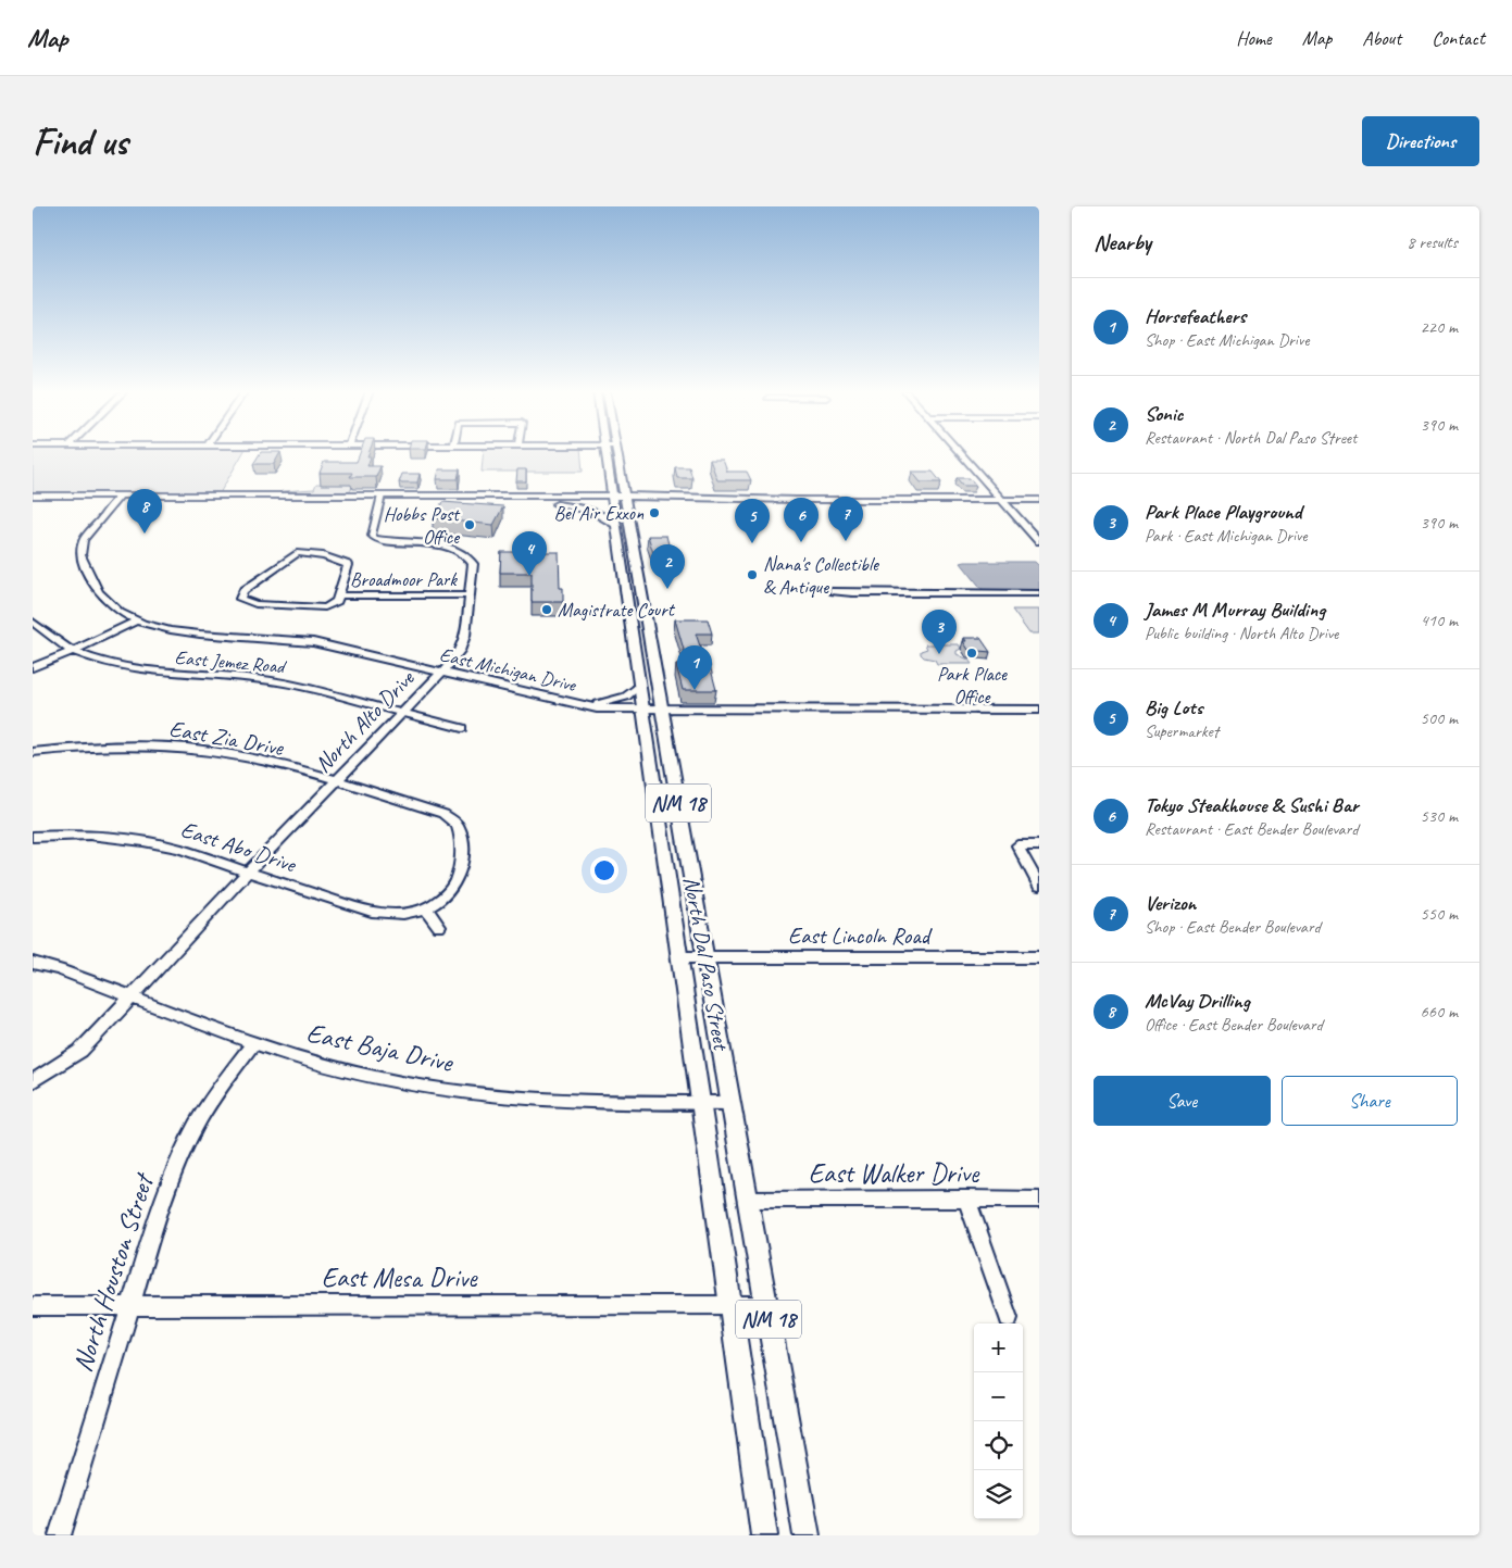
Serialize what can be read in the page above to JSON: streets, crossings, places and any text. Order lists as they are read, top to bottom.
{
  "streets": {
    "main road": ["NM 18", "North Dal Paso Street"],
    "street": [
      "Broadmoor Park",
      "East Jemez Road",
      "East Michigan Drive",
      "North Alto Drive",
      "East Zia Drive",
      "East Abo Drive",
      "East Lincoln Road",
      "East Baja Drive",
      "East Walker Drive",
      "North Houston Street",
      "East Mesa Drive"
    ]
  },
  "crossings": [
    ["Broadmoor Park", "North Alto Drive"],
    ["East Jemez Road", "North Alto Drive"],
    ["East Michigan Drive", "North Alto Drive"],
    ["East Michigan Drive", "North Dal Paso Street"],
    ["North Alto Drive", "East Zia Drive"],
    ["North Alto Drive", "East Abo Drive"],
    ["North Alto Drive", "East Baja Drive"],
    ["East Zia Drive", "East Abo Drive"],
    ["East Lincoln Road", "North Dal Paso Street"],
    ["North Dal Paso Street", "East Baja Drive"],
    ["North Dal Paso Street", "East Walker Drive"],
    ["North Dal Paso Street", "East Mesa Drive"],
    ["East Baja Drive", "North Houston Street"],
    ["North Houston Street", "East Mesa Drive"]
  ],
  "places": [
    "Bel Air Exxon",
    "Hobbs Post Office",
    "Nana's Collectible & Antique",
    "Magistrate Court",
    "Park Place Office"
  ],
  "page": {
    "header": "Map",
    "nav": [
      "Home",
      "Map",
      "About",
      "Contact"
    ],
    "buttons": [
      "Directions",
      ["Save", "Share"]
    ],
    "title": "Find us",
    "heading": ["Nearby", "8 results"],
    "list": [
      {
        "mark": "1",
        "name": "Horsefeathers",
        "note": "Shop · East Michigan Drive",
        "value": "220 m"
      },
      {
        "mark": "2",
        "name": "Sonic",
        "note": "Restaurant · North Dal Paso Street",
        "value": "390 m"
      },
      {
        "mark": "3",
        "name": "Park Place Playground",
        "note": "Park · East Michigan Drive",
        "value": "390 m"
      },
      {
        "mark": "4",
        "name": "James M Murray Building",
        "note": "Public building · North Alto Drive",
        "value": "410 m"
      },
      {
        "mark": "5",
        "name": "Big Lots",
        "note": "Supermarket",
        "value": "500 m"
      },
      {
        "mark": "6",
        "name": "Tokyo Steakhouse & Sushi Bar",
        "note": "Restaurant · East Bender Boulevard",
        "value": "530 m"
      },
      {
        "mark": "7",
        "name": "Verizon",
        "note": "Shop · East Bender Boulevard",
        "value": "550 m"
      },
      {
        "mark": "8",
        "name": "McVay Drilling",
        "note": "Office · East Bender Boulevard",
        "value": "660 m"
      }
    ],
    "pins": [
      "8",
      "7",
      "6",
      "5",
      "4",
      "2",
      "3",
      "1"
    ],
    "map_buttons": ["+", "−"]
  }
}
